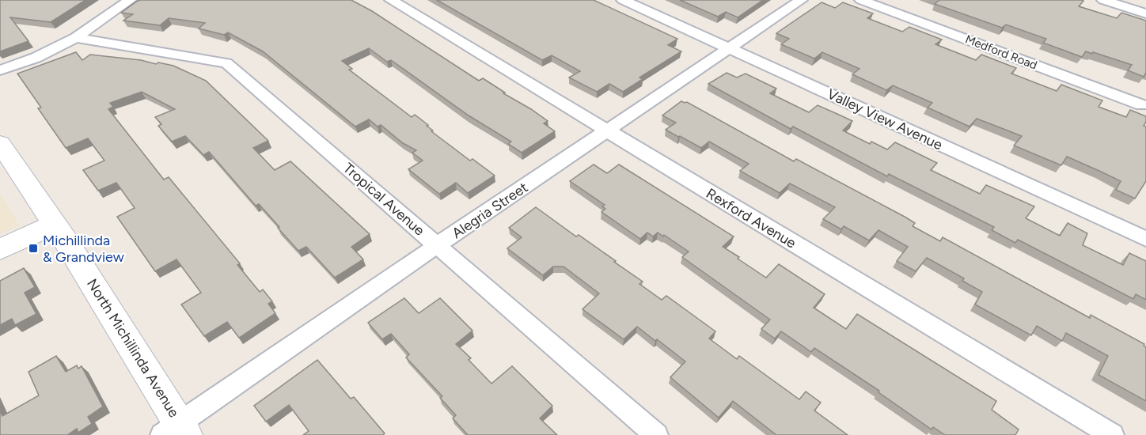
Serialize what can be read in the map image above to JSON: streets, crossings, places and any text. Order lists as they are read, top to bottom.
{
  "streets": {
    "street": [
      "Medford Road",
      "Valley View Avenue",
      "Tropical Avenue",
      "Alegria Street",
      "Rexford Avenue",
      "North Michillinda Avenue"
    ]
  },
  "crossings": [
    ["Valley View Avenue", "Alegria Street"],
    ["Tropical Avenue", "Alegria Street"],
    ["Alegria Street", "Rexford Avenue"],
    ["Alegria Street", "North Michillinda Avenue"]
  ],
  "places": {
    "transit": ["Michillinda & Grandview"]
  }
}
